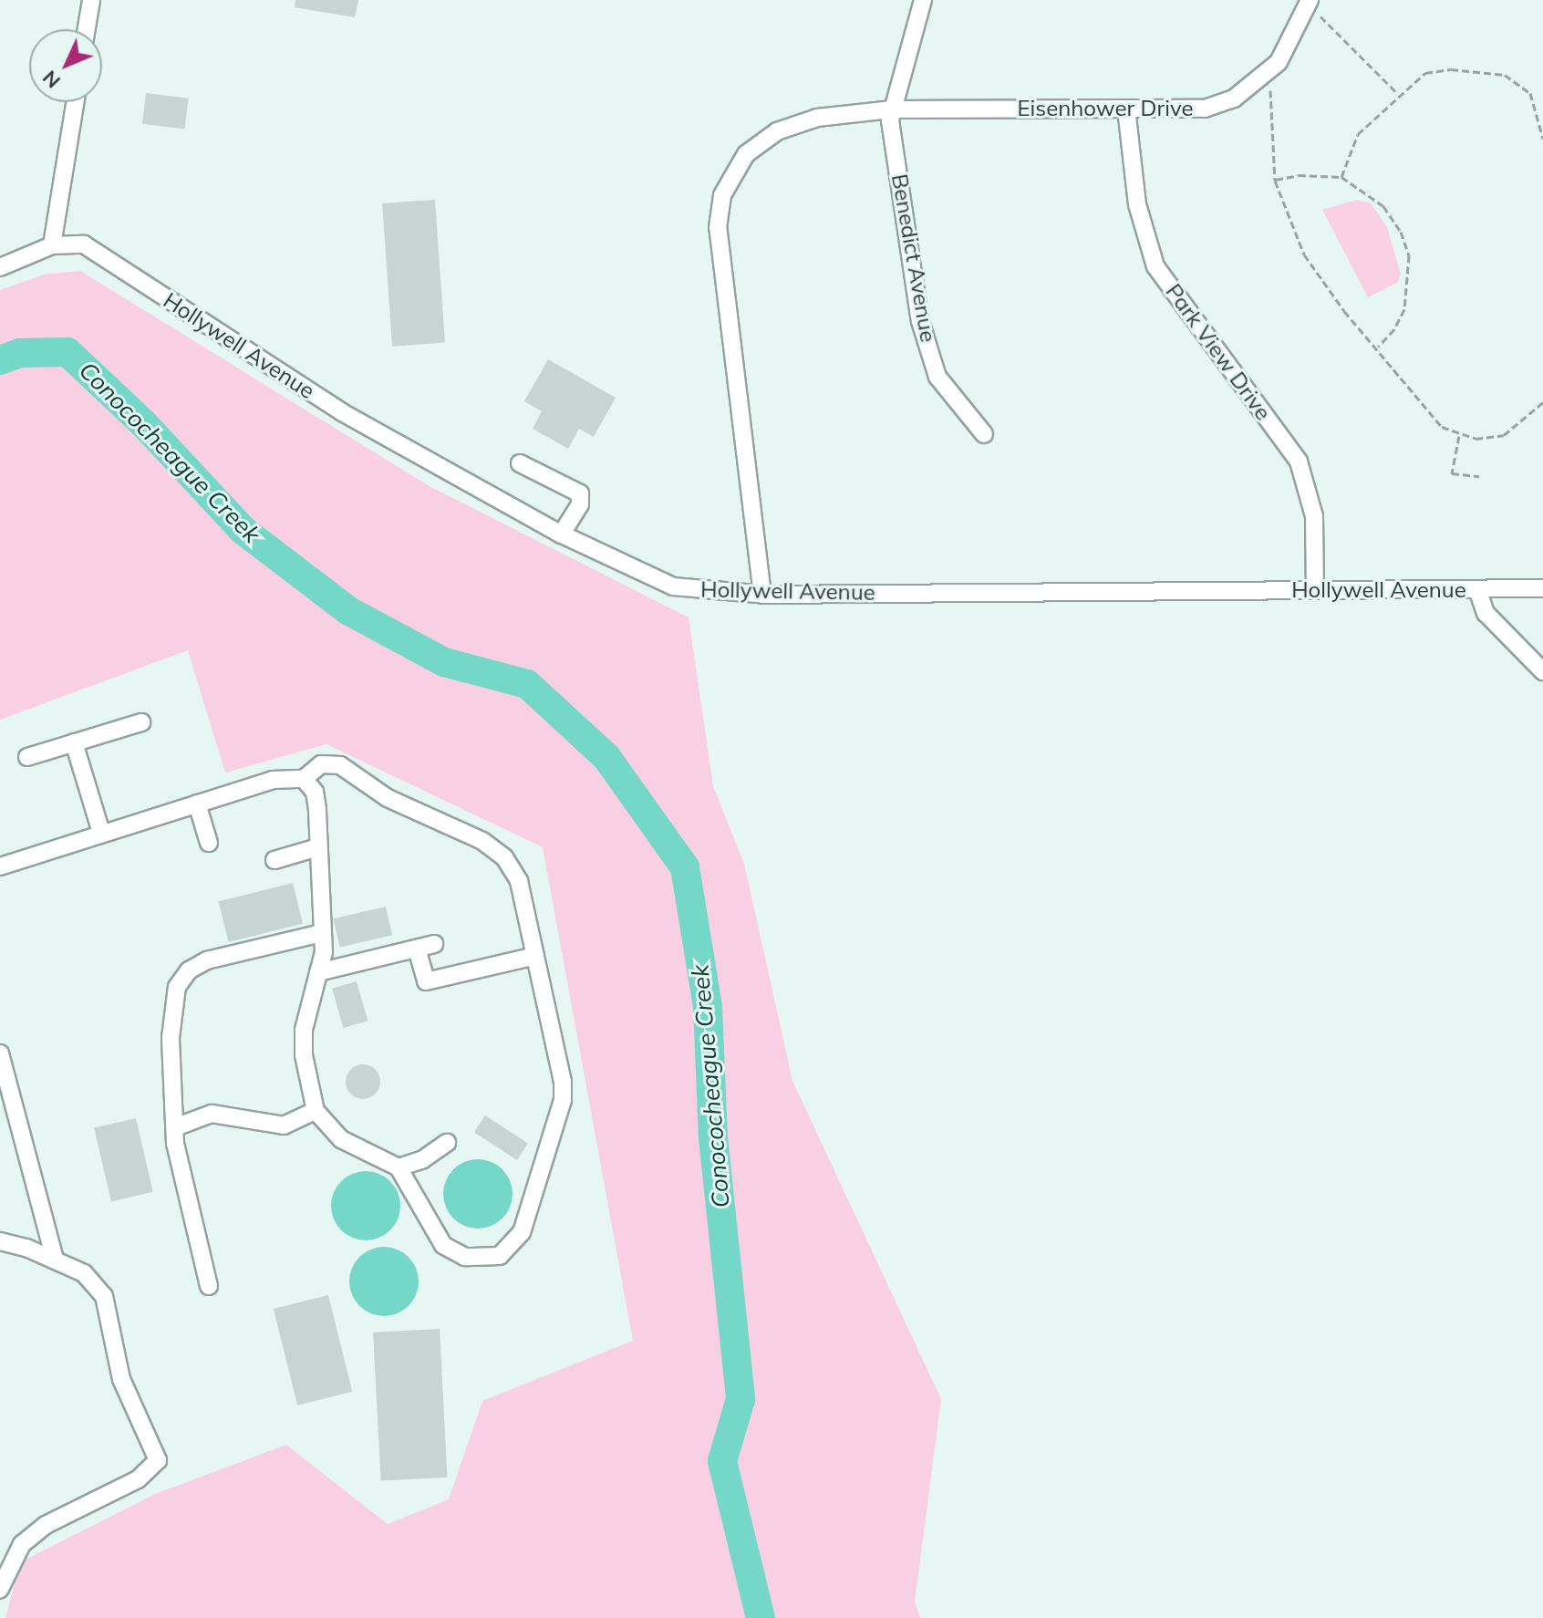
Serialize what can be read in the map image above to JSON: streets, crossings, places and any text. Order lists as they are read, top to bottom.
{
  "streets": {
    "street": [
      "Eisenhower Drive",
      "Benedict Avenue",
      "Hollywell Avenue",
      "Park View Drive"
    ]
  },
  "crossings": [
    ["Eisenhower Drive", "Benedict Avenue"],
    ["Eisenhower Drive", "Hollywell Avenue"],
    ["Eisenhower Drive", "Park View Drive"],
    ["Hollywell Avenue", "Park View Drive"]
  ],
  "water": ["Conococheague Creek"],
  "north": "bottom left"
}
